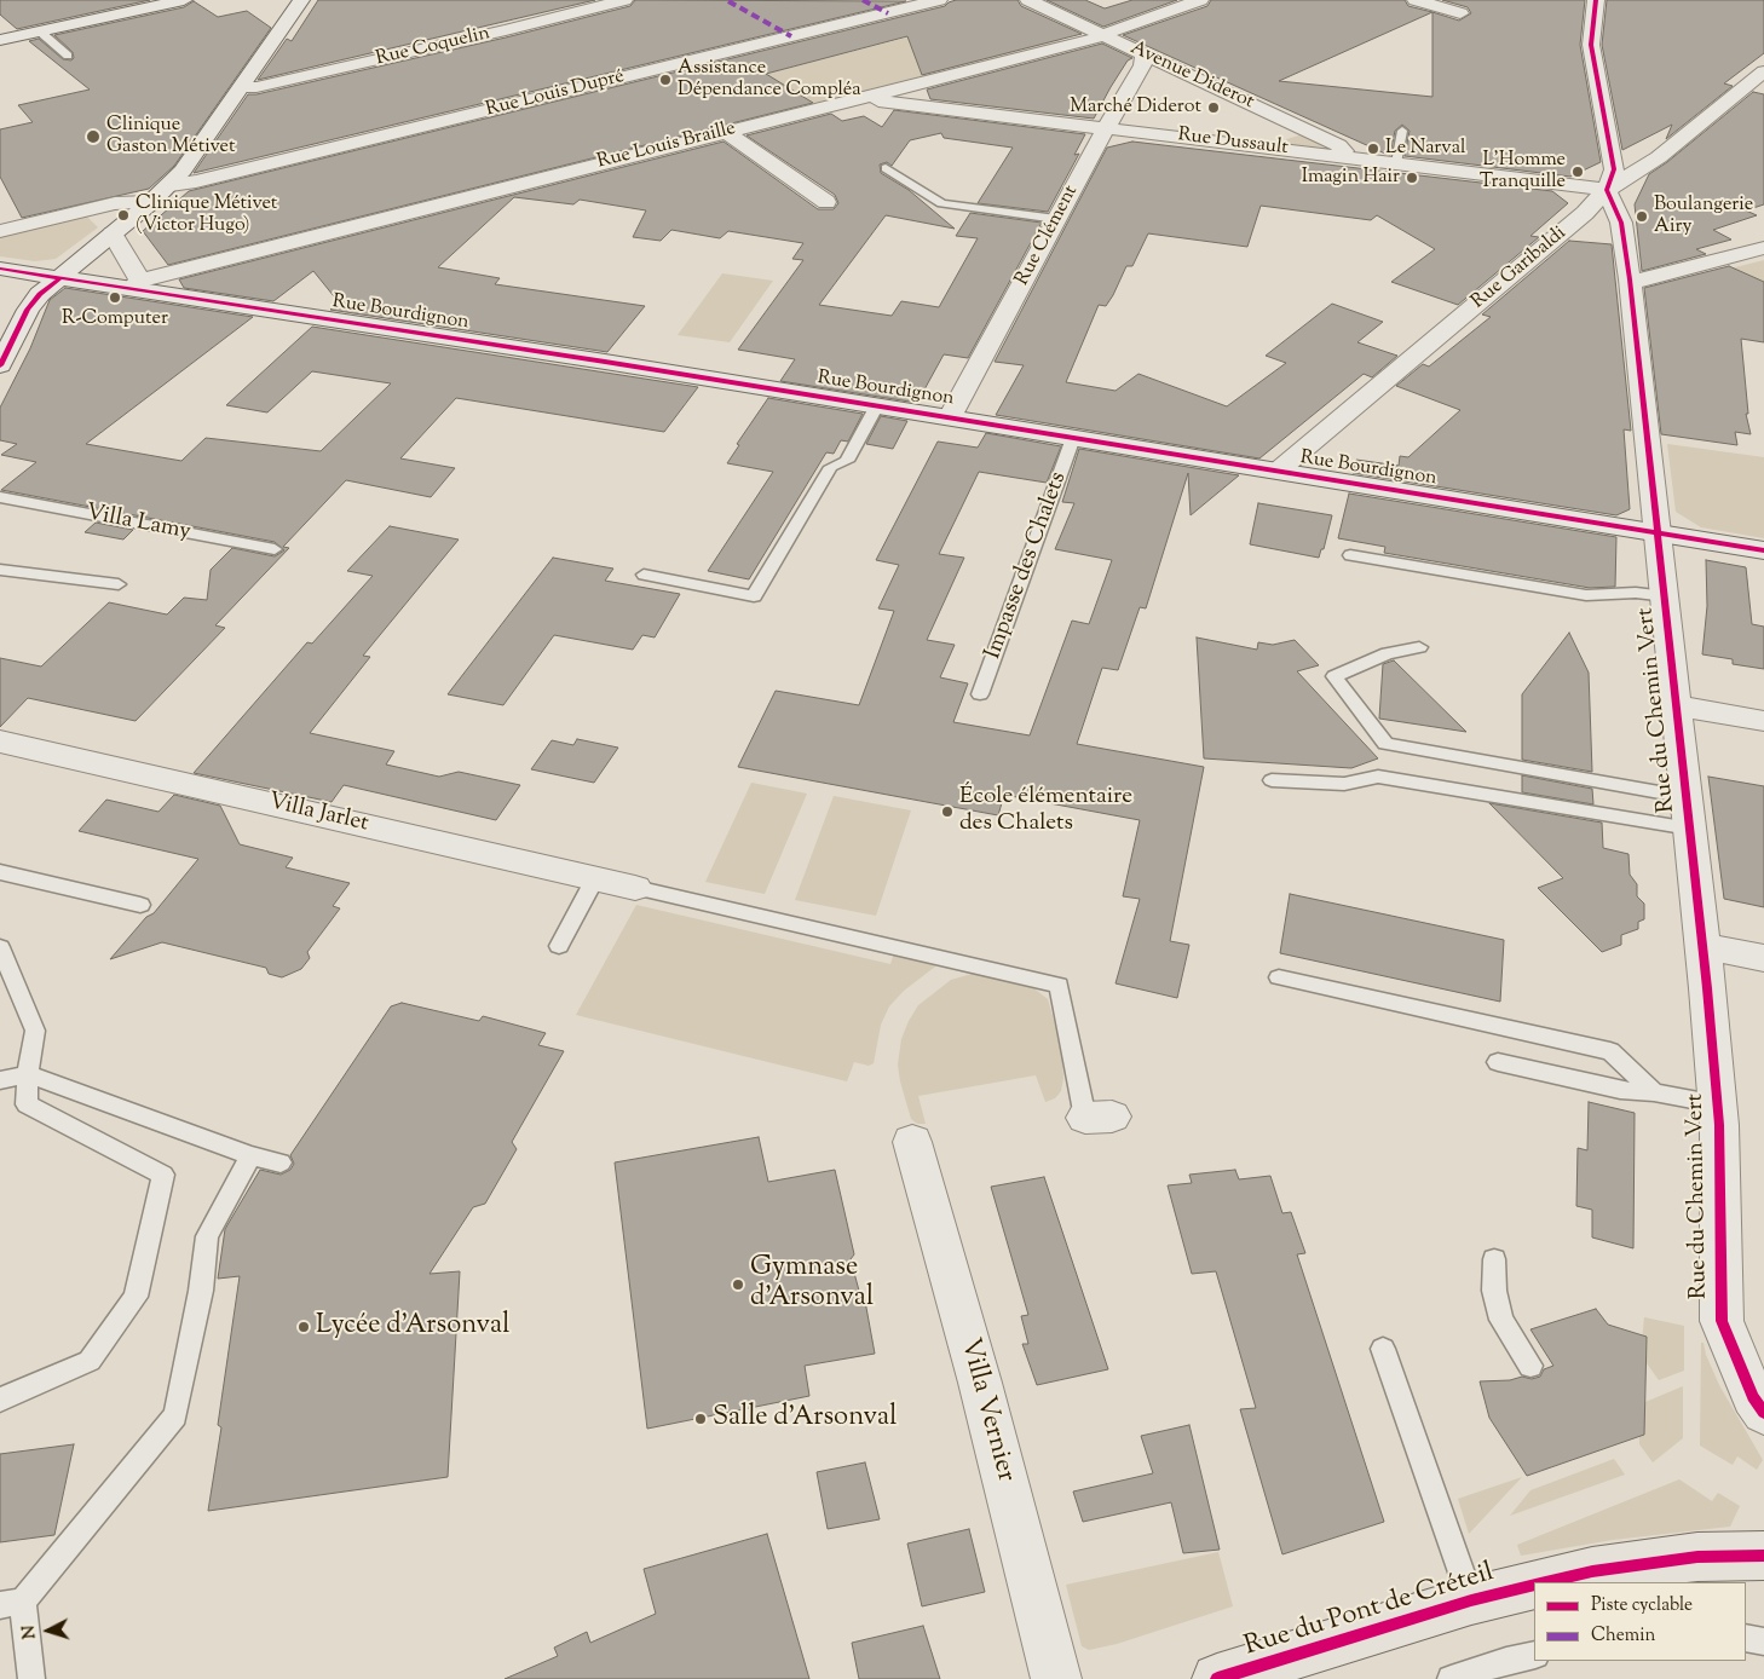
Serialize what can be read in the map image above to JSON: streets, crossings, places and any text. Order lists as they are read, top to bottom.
{
  "streets": {
    "main road": ["Rue du Pont de Créteil"],
    "street": [
      "Rue Coquelin",
      "Avenue Diderot",
      "Rue Louis Dupré",
      "Rue Dussault",
      "Rue Louis Braille",
      "Rue Clément",
      "Rue Garibaldi",
      "Rue Bourdignon",
      "Rue du Chemin Vert",
      "Villa Jarlet",
      "Villa Vernier"
    ],
    "lane": ["Villa Lamy", "Impasse des Chalets"]
  },
  "crossings": [
    ["Avenue Diderot", "Rue Dussault"],
    ["Avenue Diderot", "Rue Louis Braille"],
    ["Avenue Diderot", "Rue Clément"],
    ["Rue Dussault", "Rue Louis Braille"],
    ["Rue Dussault", "Rue Clément"],
    ["Rue Dussault", "Rue Garibaldi"],
    ["Rue Dussault", "Rue du Chemin Vert"],
    ["Rue Louis Braille", "Rue Bourdignon"],
    ["Rue Clément", "Rue Bourdignon"],
    ["Rue Garibaldi", "Rue Bourdignon"],
    ["Rue Garibaldi", "Rue du Chemin Vert"],
    ["Rue Bourdignon", "Impasse des Chalets"],
    ["Rue Bourdignon", "Rue du Chemin Vert"]
  ],
  "places": [
    "Assistance Dépendance Compléa",
    "Marché Diderot",
    "Clinique Gaston Métivet",
    "Le Narval",
    "L'Homme Tranquille",
    "Imagin Hair",
    "Clinique Métivet (Victor Hugo)",
    "Boulangerie Airy",
    "R-Computer",
    "École élémentaire des Chalets",
    "Gymnase d'Arsonval",
    "Lycée d'Arsonval",
    "Salle d'Arsonval"
  ],
  "legend": ["Piste cyclable", "Chemin"],
  "north": "left"
}
